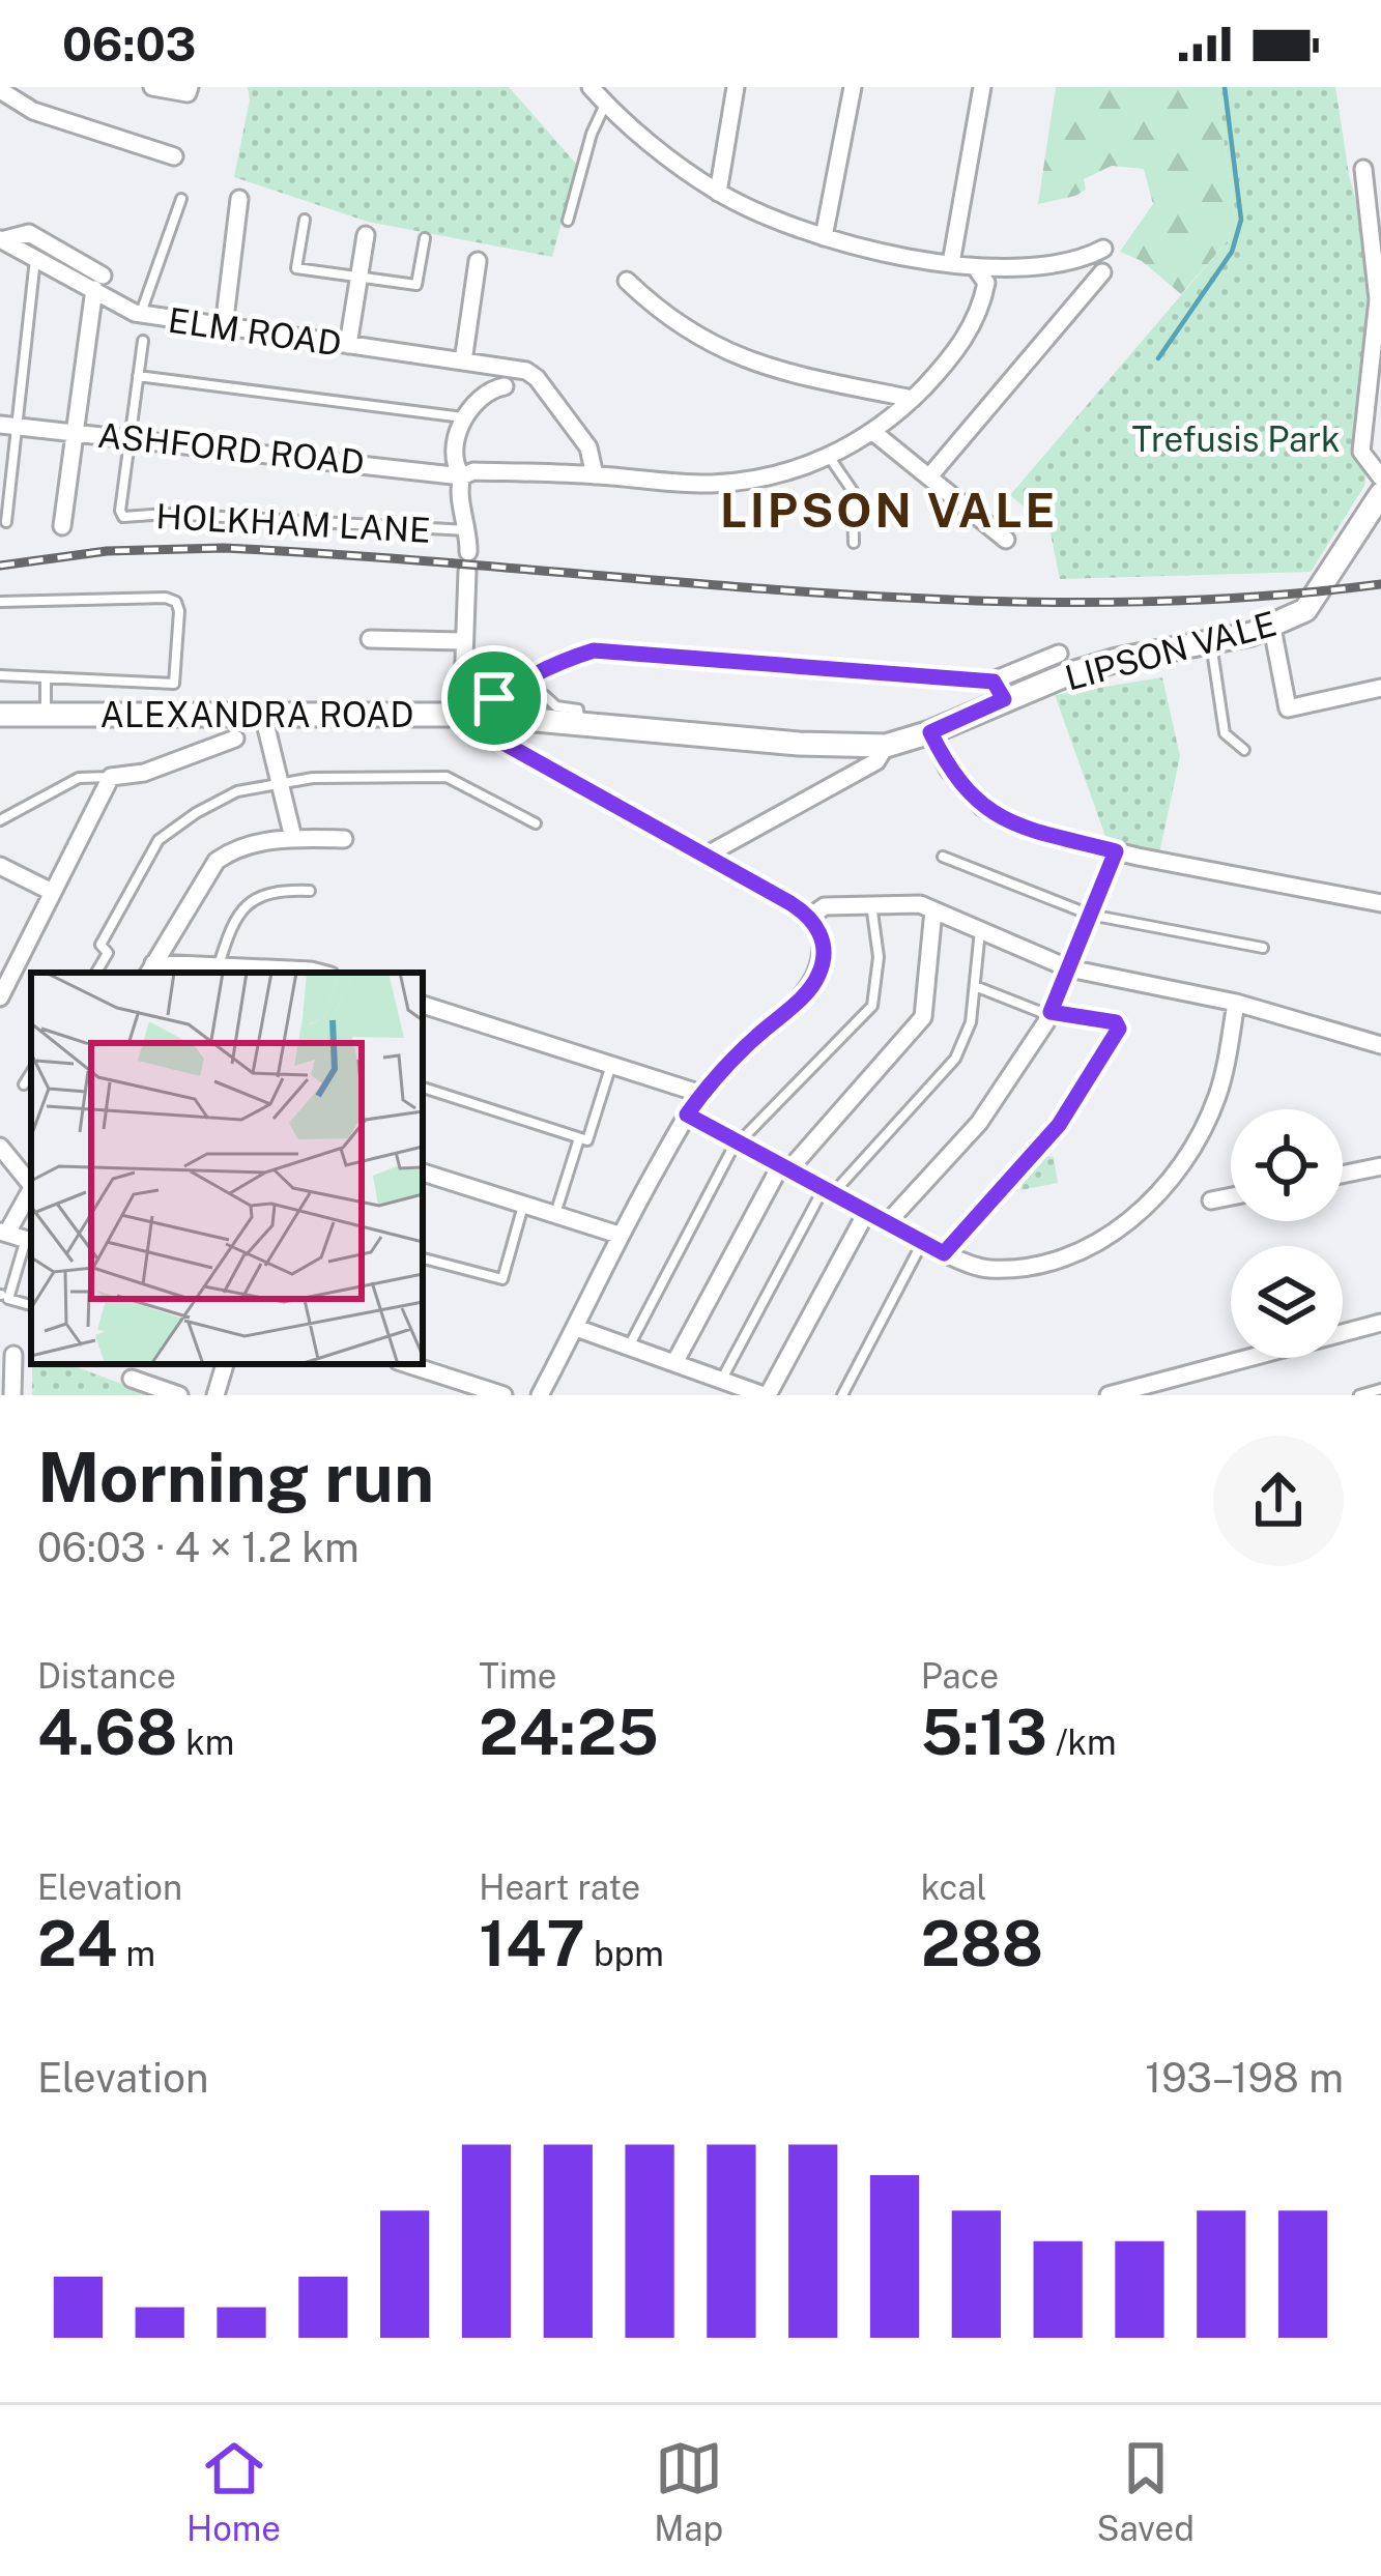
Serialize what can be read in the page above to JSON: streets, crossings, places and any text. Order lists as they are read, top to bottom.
{
  "streets": {
    "main road": ["LIPSON VALE", "ALEXANDRA ROAD"],
    "street": ["ELM ROAD", "ASHFORD ROAD"],
    "lane": ["HOLKHAM LANE"]
  },
  "crossings": [
    ["ELM ROAD", "ASHFORD ROAD"],
    ["ASHFORD ROAD", "HOLKHAM LANE"],
    ["LIPSON VALE", "ALEXANDRA ROAD"]
  ],
  "districts": ["LIPSON VALE"],
  "parks": ["Trefusis Park"],
  "page": {
    "status": "06:03",
    "heading": ["Morning run", "06:03 · 4 × 1.2 km"],
    "stats": [
      ["Distance", "4.68 km"],
      ["Time", "24:25"],
      ["Pace", "5:13 /km"],
      ["Elevation", "24 m"],
      ["Heart rate", "147 bpm"],
      ["kcal", "288"]
    ],
    "chart": ["Elevation", "193–198 m"],
    "tabs": ["Home", "Map", "Saved"]
  }
}
